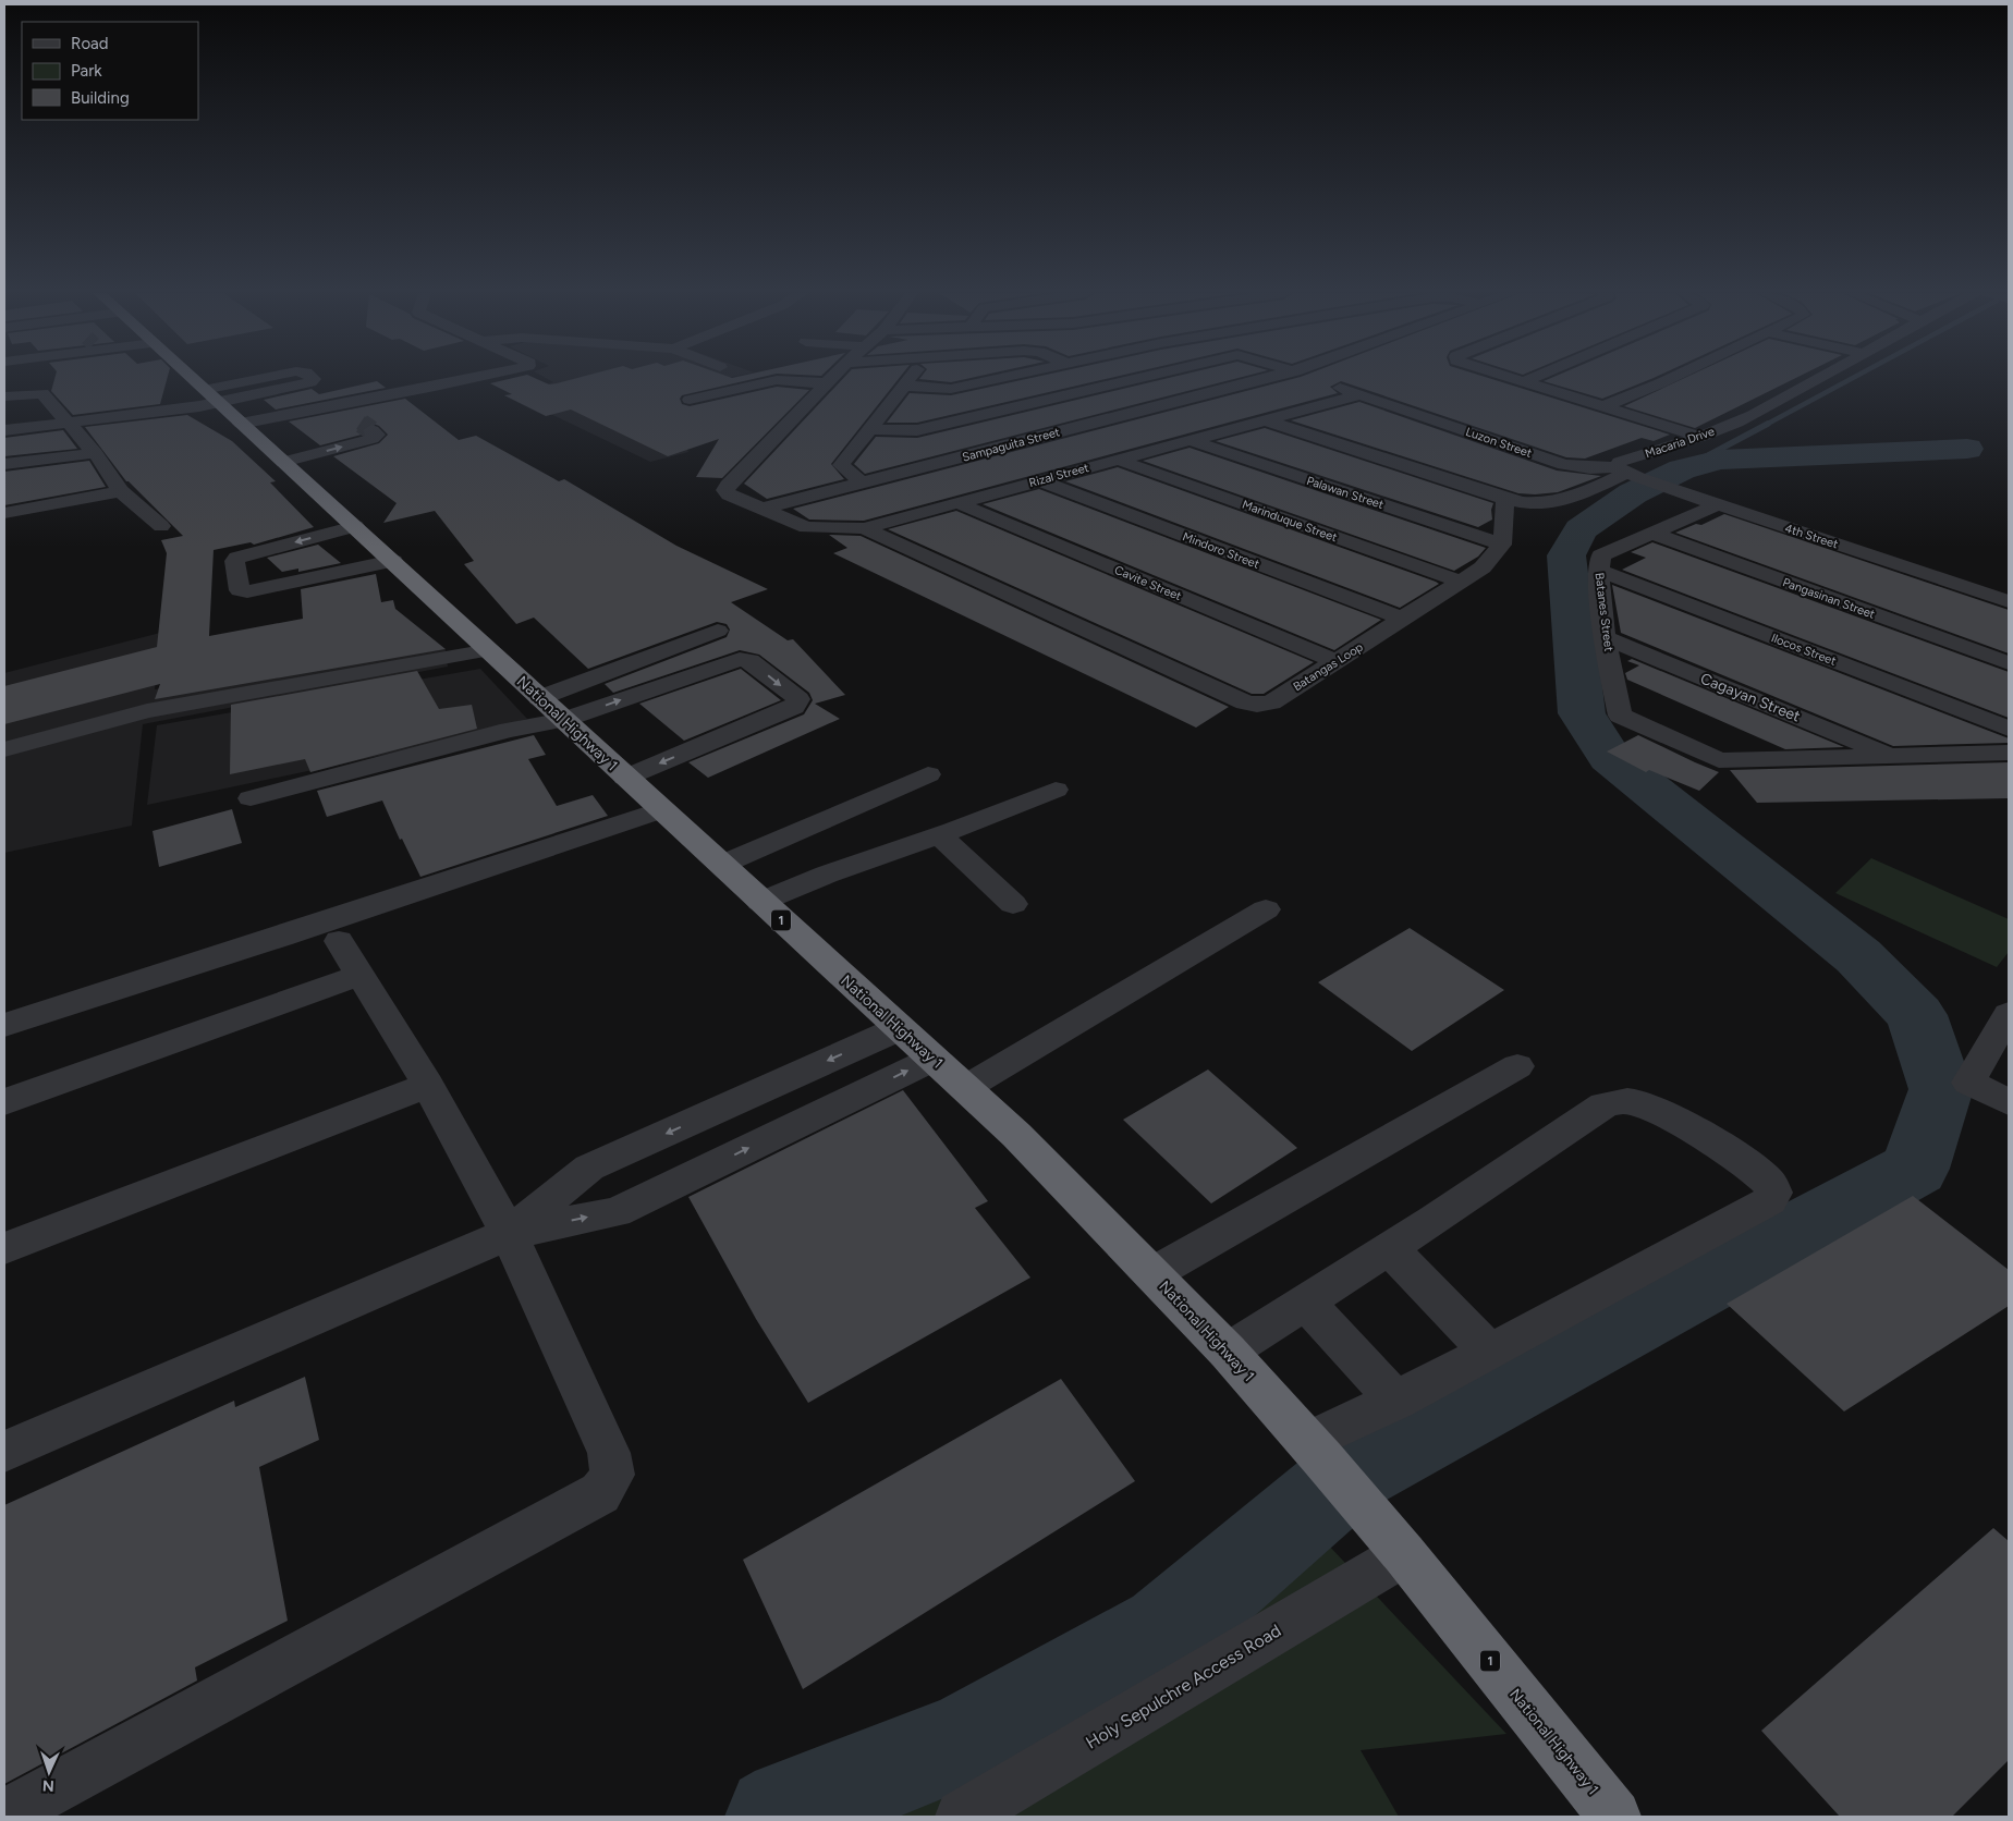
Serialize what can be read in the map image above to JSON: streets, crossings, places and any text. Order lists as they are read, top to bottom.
{
  "streets": {
    "highway": ["National Highway 1", "1"],
    "street": [
      "Luzon Street",
      "Macaria Drive",
      "Sampaguita Street",
      "Rizal Street",
      "Palawan Street",
      "Marinduque Street",
      "4th Street",
      "Mindoro Street",
      "Cavite Street",
      "Pangasinan Street",
      "Batanes Street",
      "Ilocos Street",
      "Batangas Loop",
      "Cagayan Street",
      "Holy Sepulchre Access Road"
    ]
  },
  "crossings": [
    ["Luzon Street", "Macaria Drive"],
    ["Luzon Street", "Rizal Street"],
    ["Luzon Street", "4th Street"],
    ["Macaria Drive", "4th Street"],
    ["Sampaguita Street", "Rizal Street"],
    ["Rizal Street", "Palawan Street"],
    ["Rizal Street", "Marinduque Street"],
    ["Rizal Street", "Mindoro Street"],
    ["Rizal Street", "Cavite Street"],
    ["Rizal Street", "Batangas Loop"],
    ["Palawan Street", "Batangas Loop"],
    ["Marinduque Street", "Batangas Loop"],
    ["4th Street", "Batanes Street"],
    ["Mindoro Street", "Batangas Loop"],
    ["Cavite Street", "Batangas Loop"],
    ["Pangasinan Street", "Batanes Street"],
    ["Batanes Street", "Ilocos Street"],
    ["Batanes Street", "Cagayan Street"],
    ["National Highway 1", "Holy Sepulchre Access Road"]
  ],
  "legend": ["Road", "Park", "Building"],
  "north": "bottom"
}
